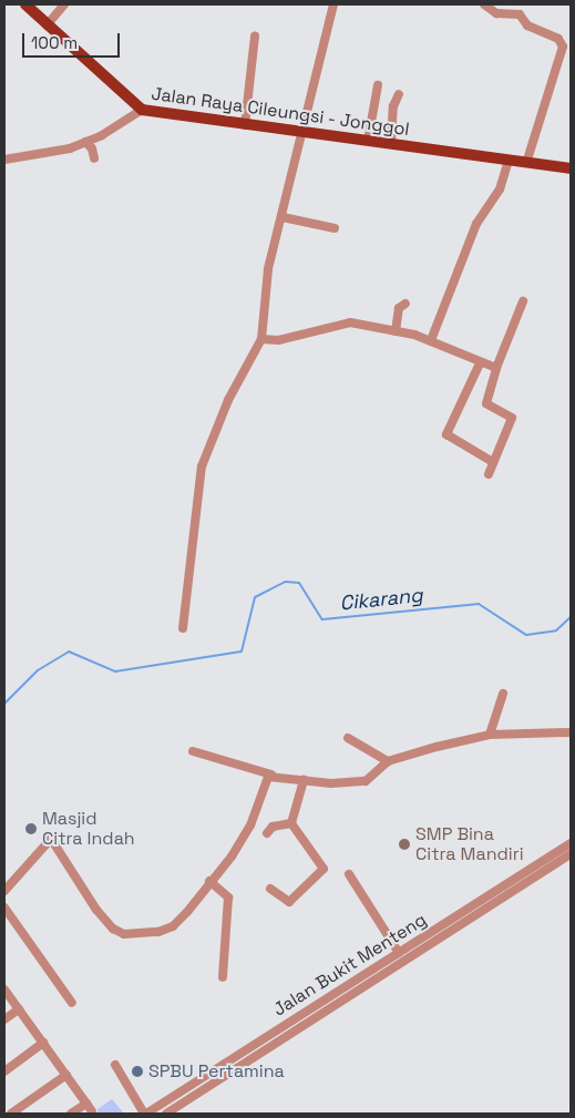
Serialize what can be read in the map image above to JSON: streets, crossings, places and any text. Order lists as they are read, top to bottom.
{
  "streets": {
    "main road": ["Jalan Raya Cileungsi - Jonggol"],
    "street": ["Jalan Bukit Menteng"]
  },
  "water": ["Cikarang"],
  "places": ["Masjid Citra Indah", "SMP Bina Citra Mandiri", "SPBU Pertamina"],
  "scale_bar": "100 m"
}
